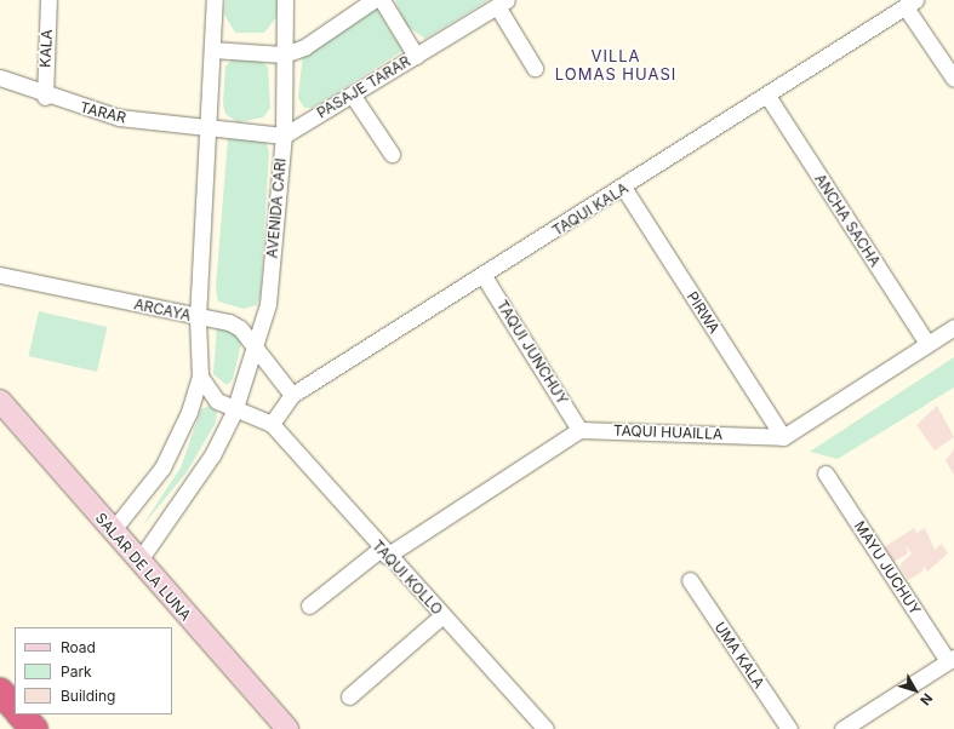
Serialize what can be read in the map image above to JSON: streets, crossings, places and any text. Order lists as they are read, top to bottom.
{
  "streets": {
    "street": [
      "KALA",
      "PASAJE TARAR",
      "TARAR",
      "AVENIDA CARI",
      "TAQUI KALA",
      "ANCHA SACHA",
      "ARCAYA",
      "PIRWA",
      "TAQUI JUNCHUY",
      "TAQUI HUAILLA",
      "SALAR DE LA LUNA",
      "MAYU JUCHUY",
      "TAQUI KOLLO",
      "UMA KALA"
    ]
  },
  "crossings": [
    ["KALA", "TARAR"],
    ["PASAJE TARAR", "AVENIDA CARI"],
    ["AVENIDA CARI", "ARCAYA"],
    ["AVENIDA CARI", "SALAR DE LA LUNA"],
    ["TAQUI KALA", "ANCHA SACHA"],
    ["TAQUI KALA", "ARCAYA"],
    ["TAQUI KALA", "PIRWA"],
    ["TAQUI KALA", "TAQUI JUNCHUY"],
    ["TAQUI KALA", "TAQUI KOLLO"],
    ["PIRWA", "TAQUI HUAILLA"],
    ["TAQUI JUNCHUY", "TAQUI HUAILLA"]
  ],
  "districts": ["VILLA LOMAS HUASI"],
  "legend": ["Road", "Park", "Building"],
  "north": "bottom right"
}
